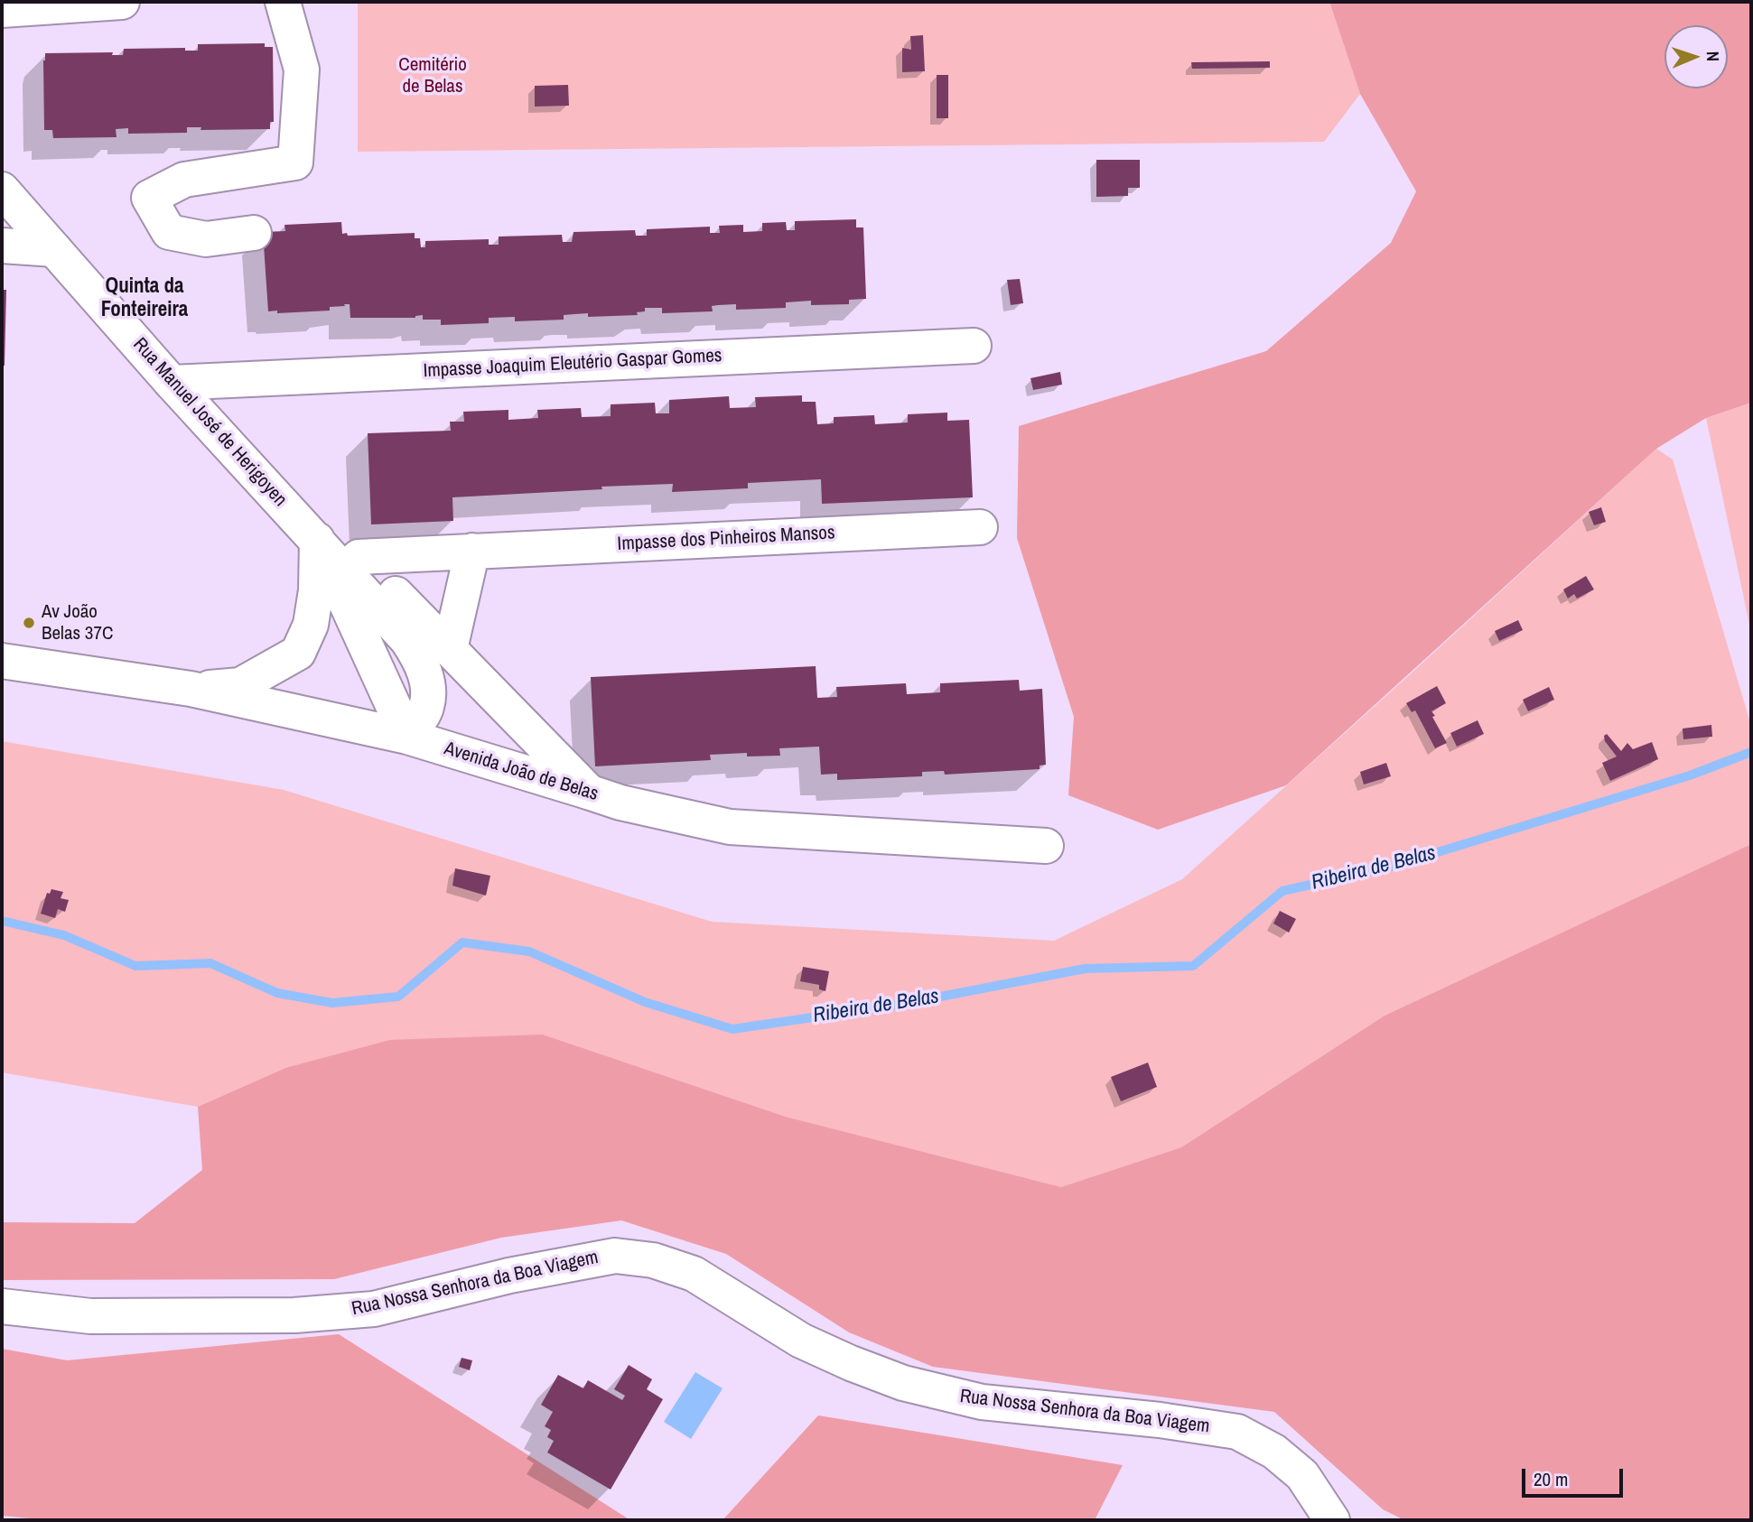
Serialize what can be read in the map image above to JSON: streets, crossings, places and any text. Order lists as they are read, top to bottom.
{
  "streets": {
    "street": [
      "Impasse Joaquim Eleutério Gaspar Gomes",
      "Rua Manuel José de Herigoyen",
      "Impasse dos Pinheiros Mansos",
      "Avenida João de Belas",
      "Rua Nossa Senhora da Boa Viagem"
    ]
  },
  "crossings": [
    ["Impasse Joaquim Eleutério Gaspar Gomes", "Rua Manuel José de Herigoyen"],
    ["Rua Manuel José de Herigoyen", "Impasse dos Pinheiros Mansos"],
    ["Rua Manuel José de Herigoyen", "Avenida João de Belas"]
  ],
  "districts": ["Quinta da Fonteireira"],
  "water": ["Ribeira de Belas"],
  "parks": ["Cemitério de Belas"],
  "places": ["Av João Belas 37C"],
  "scale_bar": "20 m",
  "north": "right"
}
